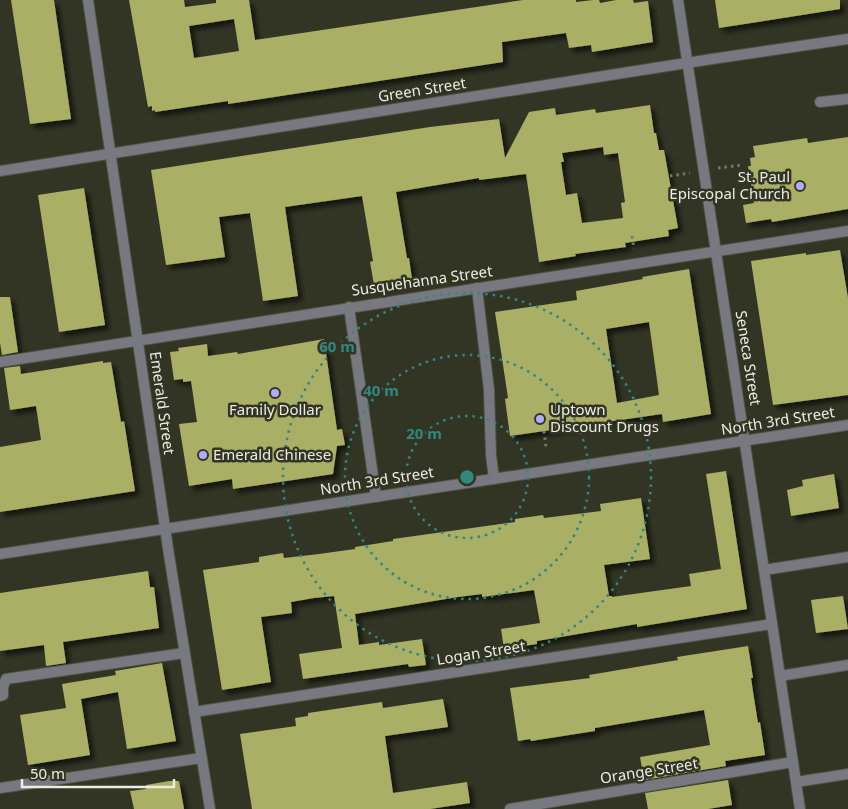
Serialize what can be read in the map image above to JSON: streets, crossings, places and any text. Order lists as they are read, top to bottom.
{
  "streets": {
    "street": [
      "Green Street",
      "Susquehanna Street",
      "Seneca Street",
      "Emerald Street",
      "North 3rd Street",
      "Logan Street",
      "Orange Street"
    ]
  },
  "crossings": [
    ["Green Street", "Seneca Street"],
    ["Green Street", "Emerald Street"],
    ["Susquehanna Street", "Seneca Street"],
    ["Susquehanna Street", "Emerald Street"],
    ["Seneca Street", "North 3rd Street"],
    ["Seneca Street", "Logan Street"],
    ["Seneca Street", "Orange Street"],
    ["Emerald Street", "North 3rd Street"],
    ["Emerald Street", "Logan Street"]
  ],
  "places": [
    "St. Paul Episcopal Church",
    "Family Dollar",
    "Uptown Discount Drugs",
    "Emerald Chinese"
  ],
  "scale_bar": "50 m",
  "rings": ["60 m", "40 m", "20 m"]
}
